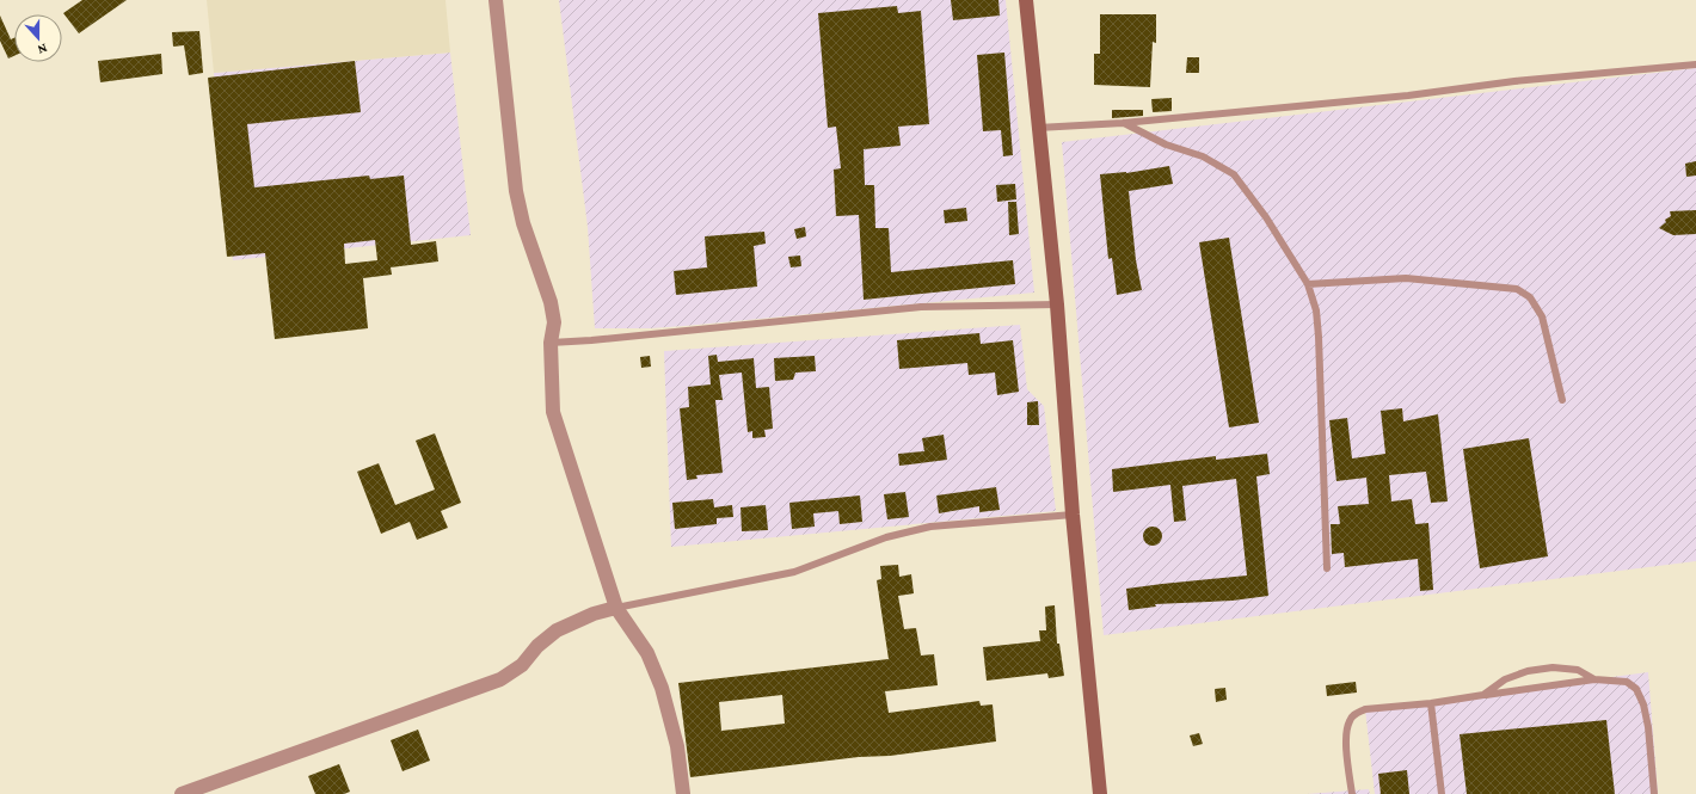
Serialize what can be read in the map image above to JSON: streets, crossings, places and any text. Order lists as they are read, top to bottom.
{
  "north": "bottom"
}
